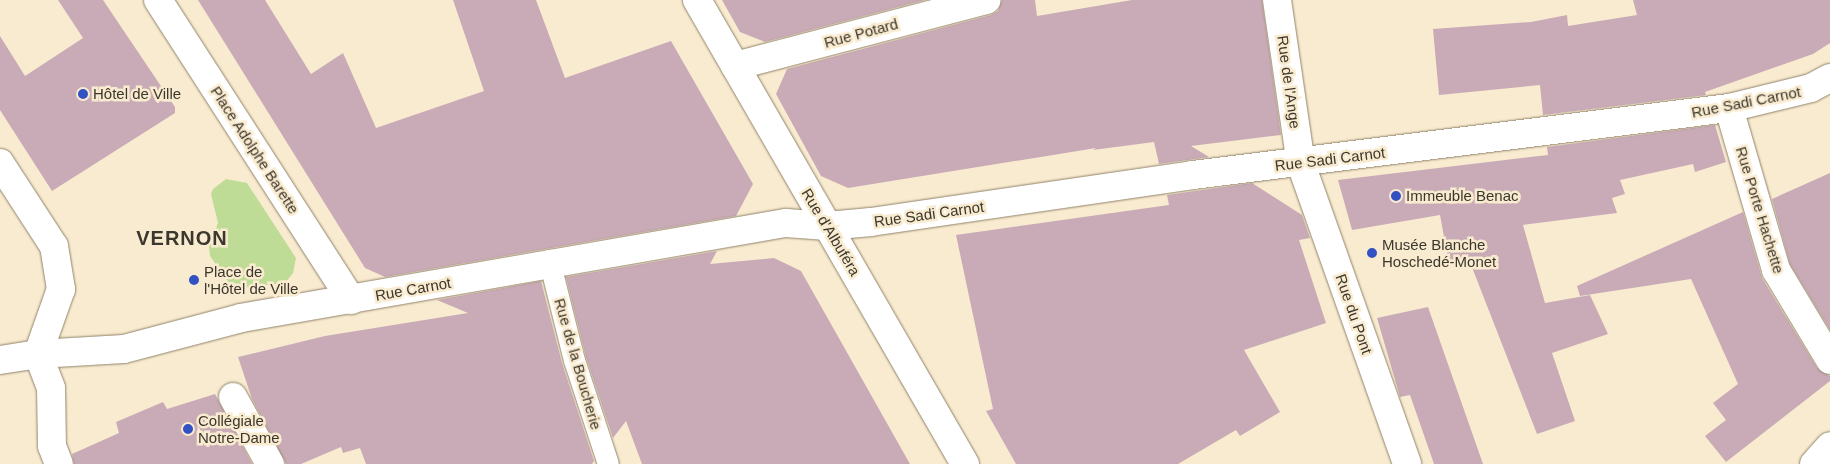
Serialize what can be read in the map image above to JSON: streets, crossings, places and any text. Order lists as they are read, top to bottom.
{
  "streets": {
    "street": [
      "Rue Potard",
      "Rue de l'Ange",
      "Rue Sadi Carnot",
      "Place Adolphe Barette",
      "Rue Porte Hachette",
      "Rue d'Albuféra",
      "Rue Carnot",
      "Rue du Pont"
    ],
    "lane": ["Rue de la Boucherie"]
  },
  "crossings": [
    ["Rue Potard", "Rue d'Albuféra"],
    ["Rue de l'Ange", "Rue Sadi Carnot"],
    ["Rue de l'Ange", "Rue du Pont"],
    ["Rue Sadi Carnot", "Rue Porte Hachette"],
    ["Rue Sadi Carnot", "Rue d'Albuféra"],
    ["Rue Sadi Carnot", "Rue Carnot"],
    ["Rue Sadi Carnot", "Rue du Pont"],
    ["Place Adolphe Barette", "Rue Carnot"],
    ["Rue d'Albuféra", "Rue Carnot"],
    ["Rue Carnot", "Rue de la Boucherie"]
  ],
  "districts": ["VERNON"],
  "places": [
    "Hôtel de Ville",
    "Immeuble Benac",
    "Musée Blanche Hoschedé-Monet",
    "Place de l'Hôtel de Ville",
    "Collégiale Notre-Dame"
  ]
}
